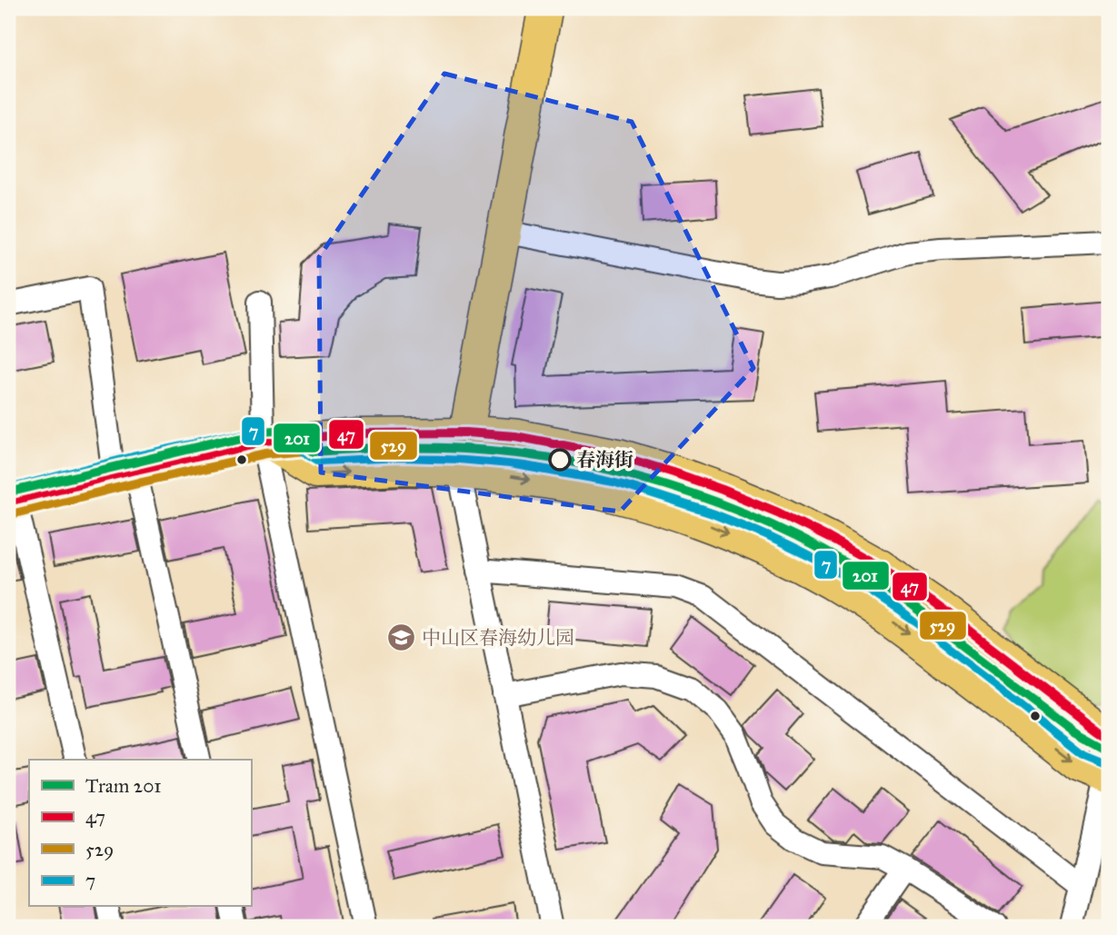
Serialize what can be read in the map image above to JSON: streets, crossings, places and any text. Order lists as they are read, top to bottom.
{
  "places": {
    "other": ["春海街"],
    "school or university": ["中山区春海幼儿园"]
  },
  "lines": [
    "transit line 7",
    "tram line 201",
    "transit line 47",
    "transit line 529"
  ],
  "legend": [
    "Tram 201",
    "47",
    "529",
    "7"
  ]
}
